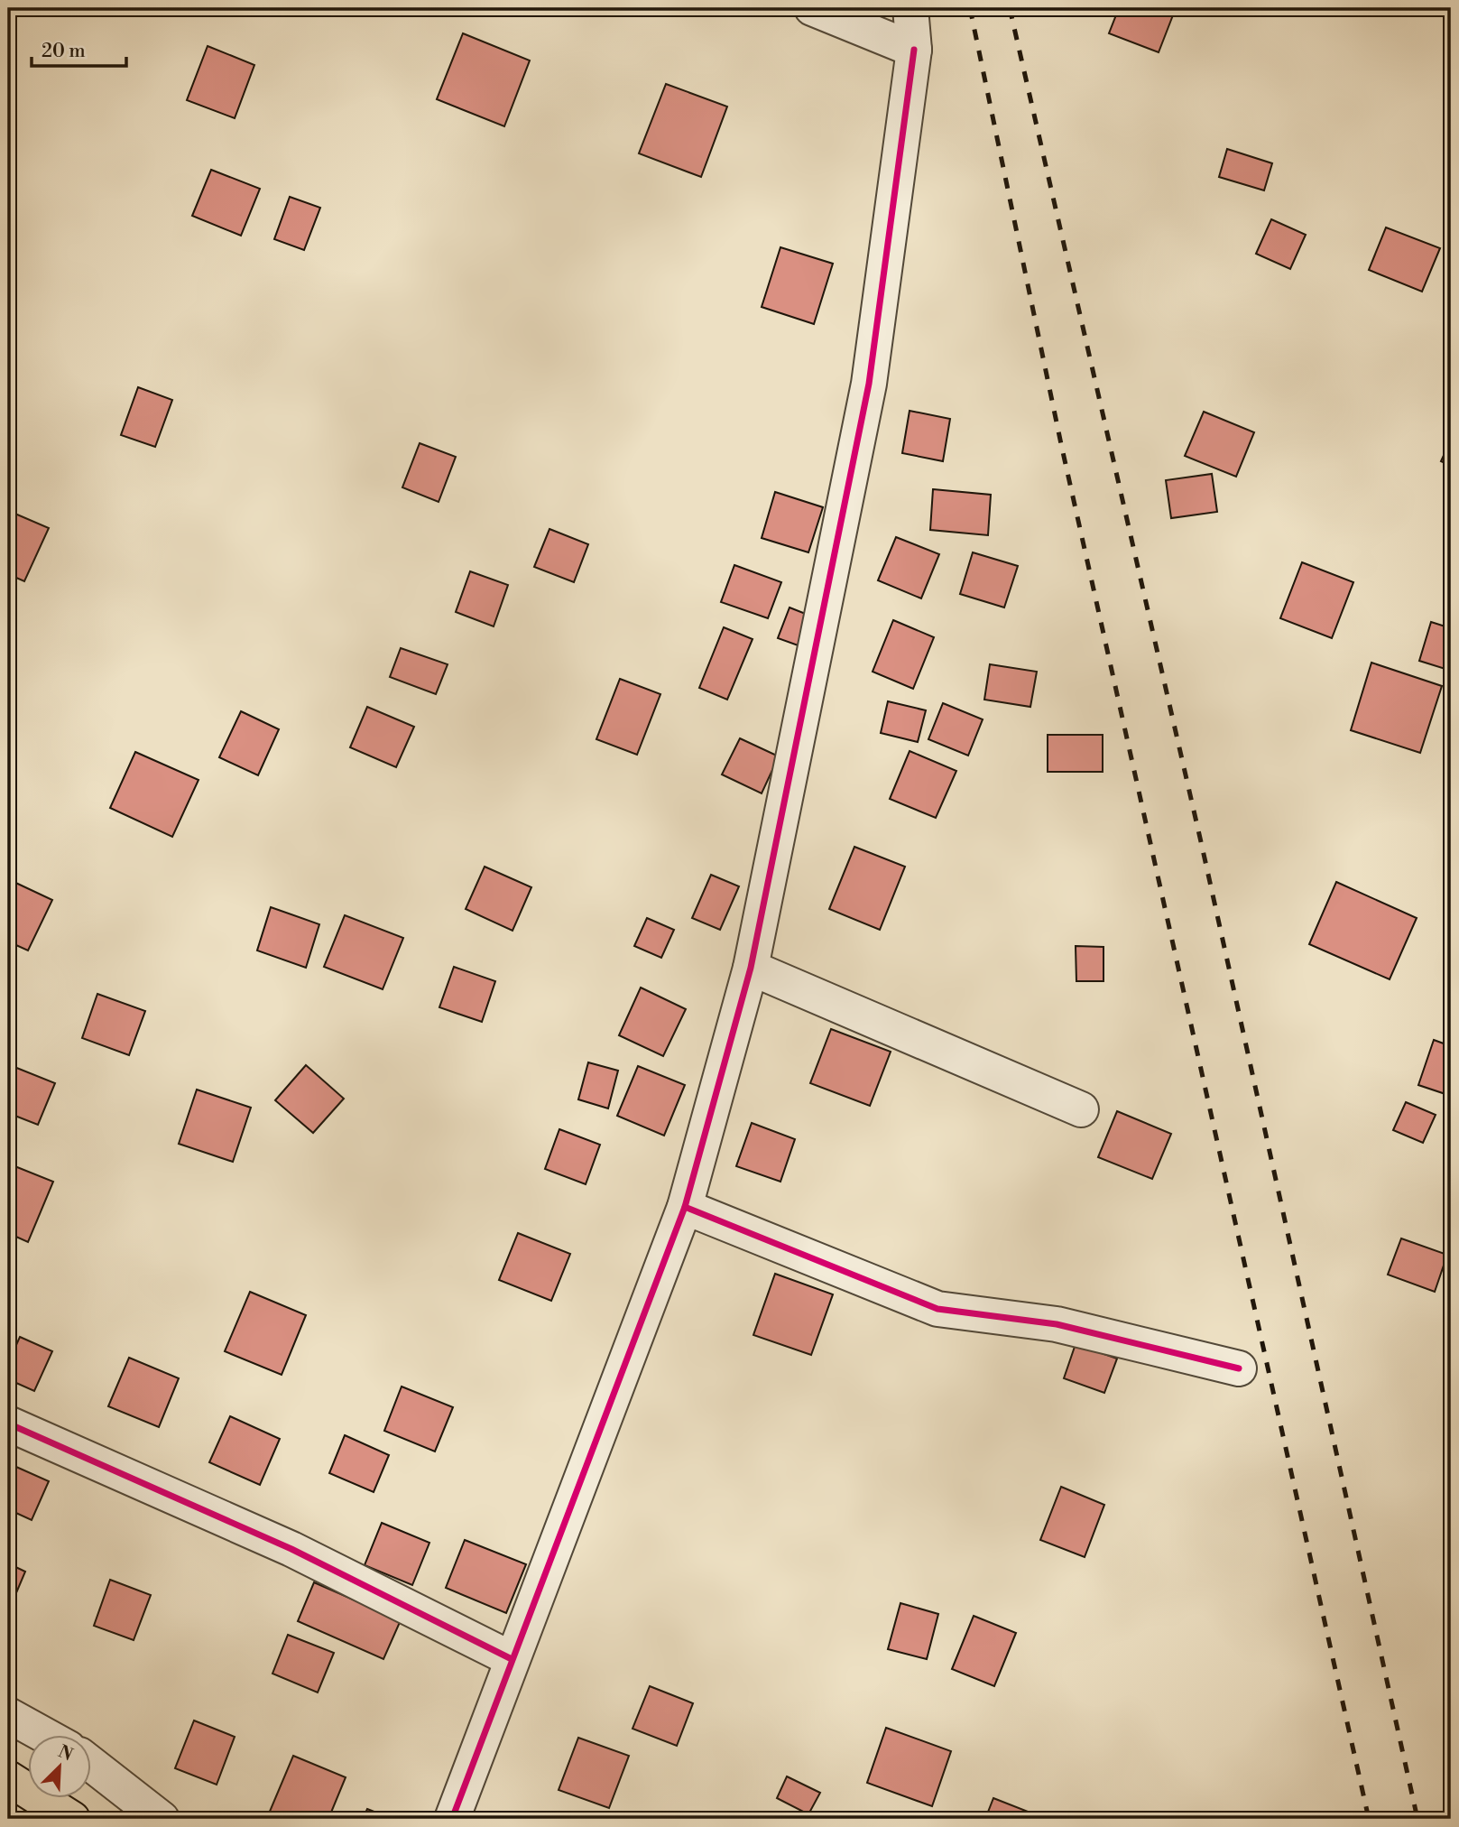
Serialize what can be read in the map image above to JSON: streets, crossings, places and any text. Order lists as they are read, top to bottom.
{
  "scale_bar": "20 m",
  "north": "top right"
}
